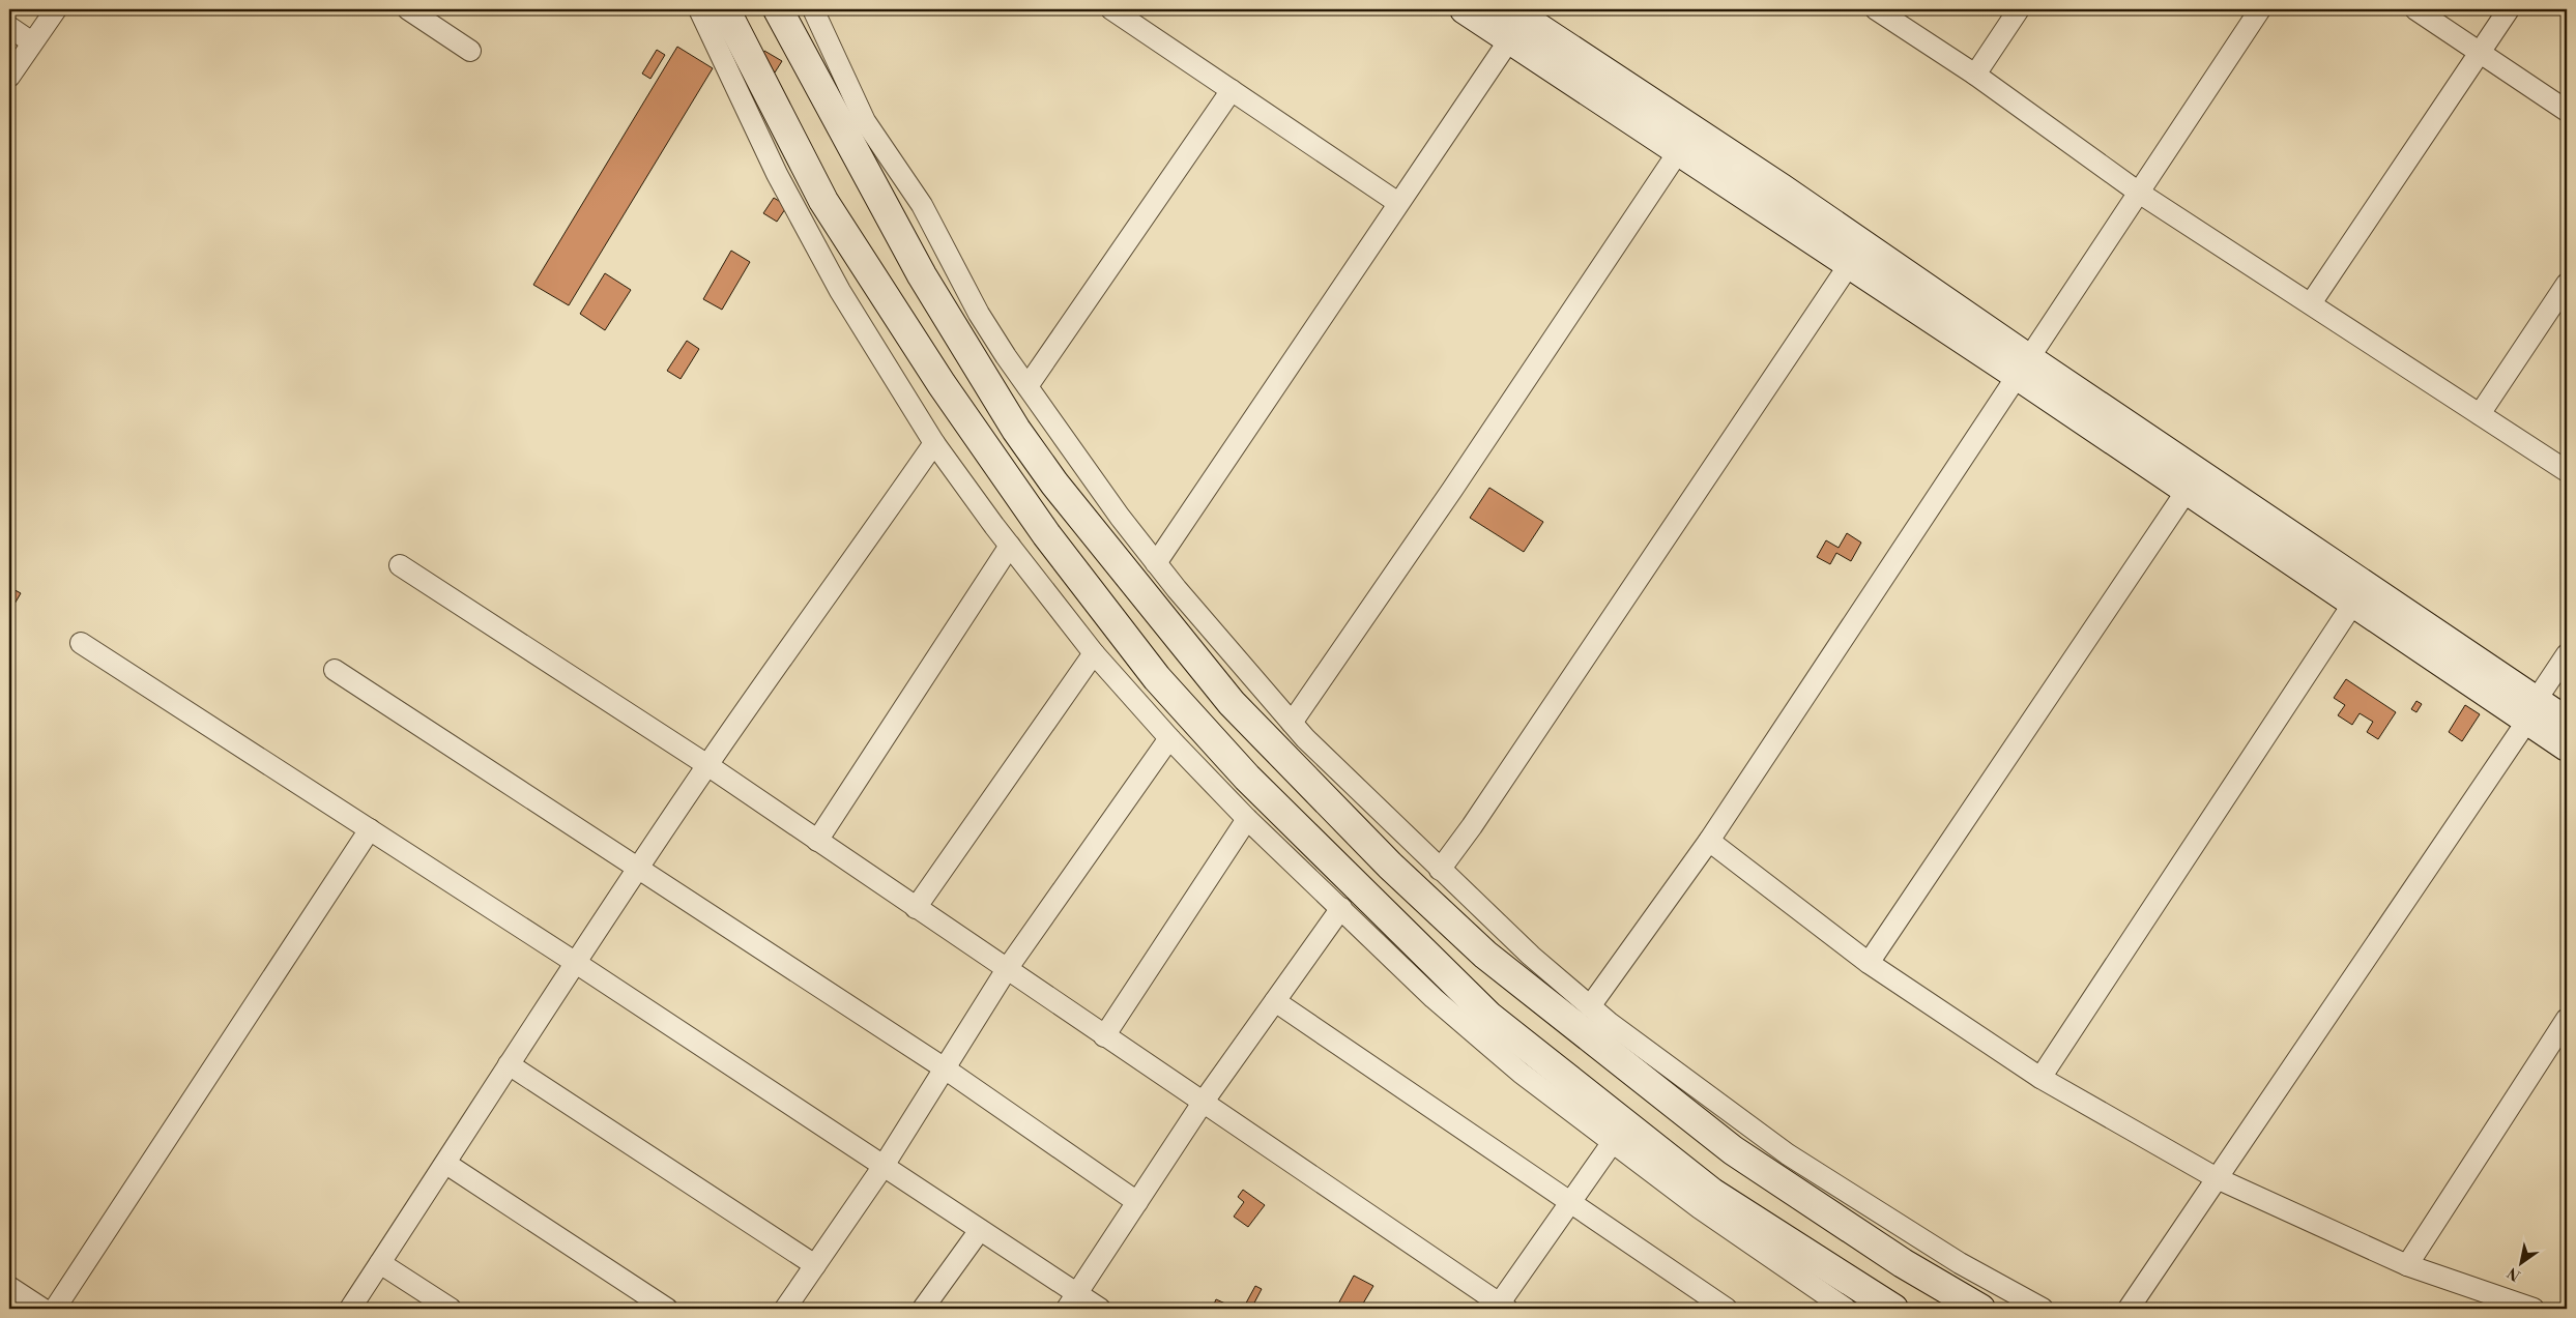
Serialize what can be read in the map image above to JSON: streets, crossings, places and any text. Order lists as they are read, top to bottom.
{
  "north": "bottom left"
}
